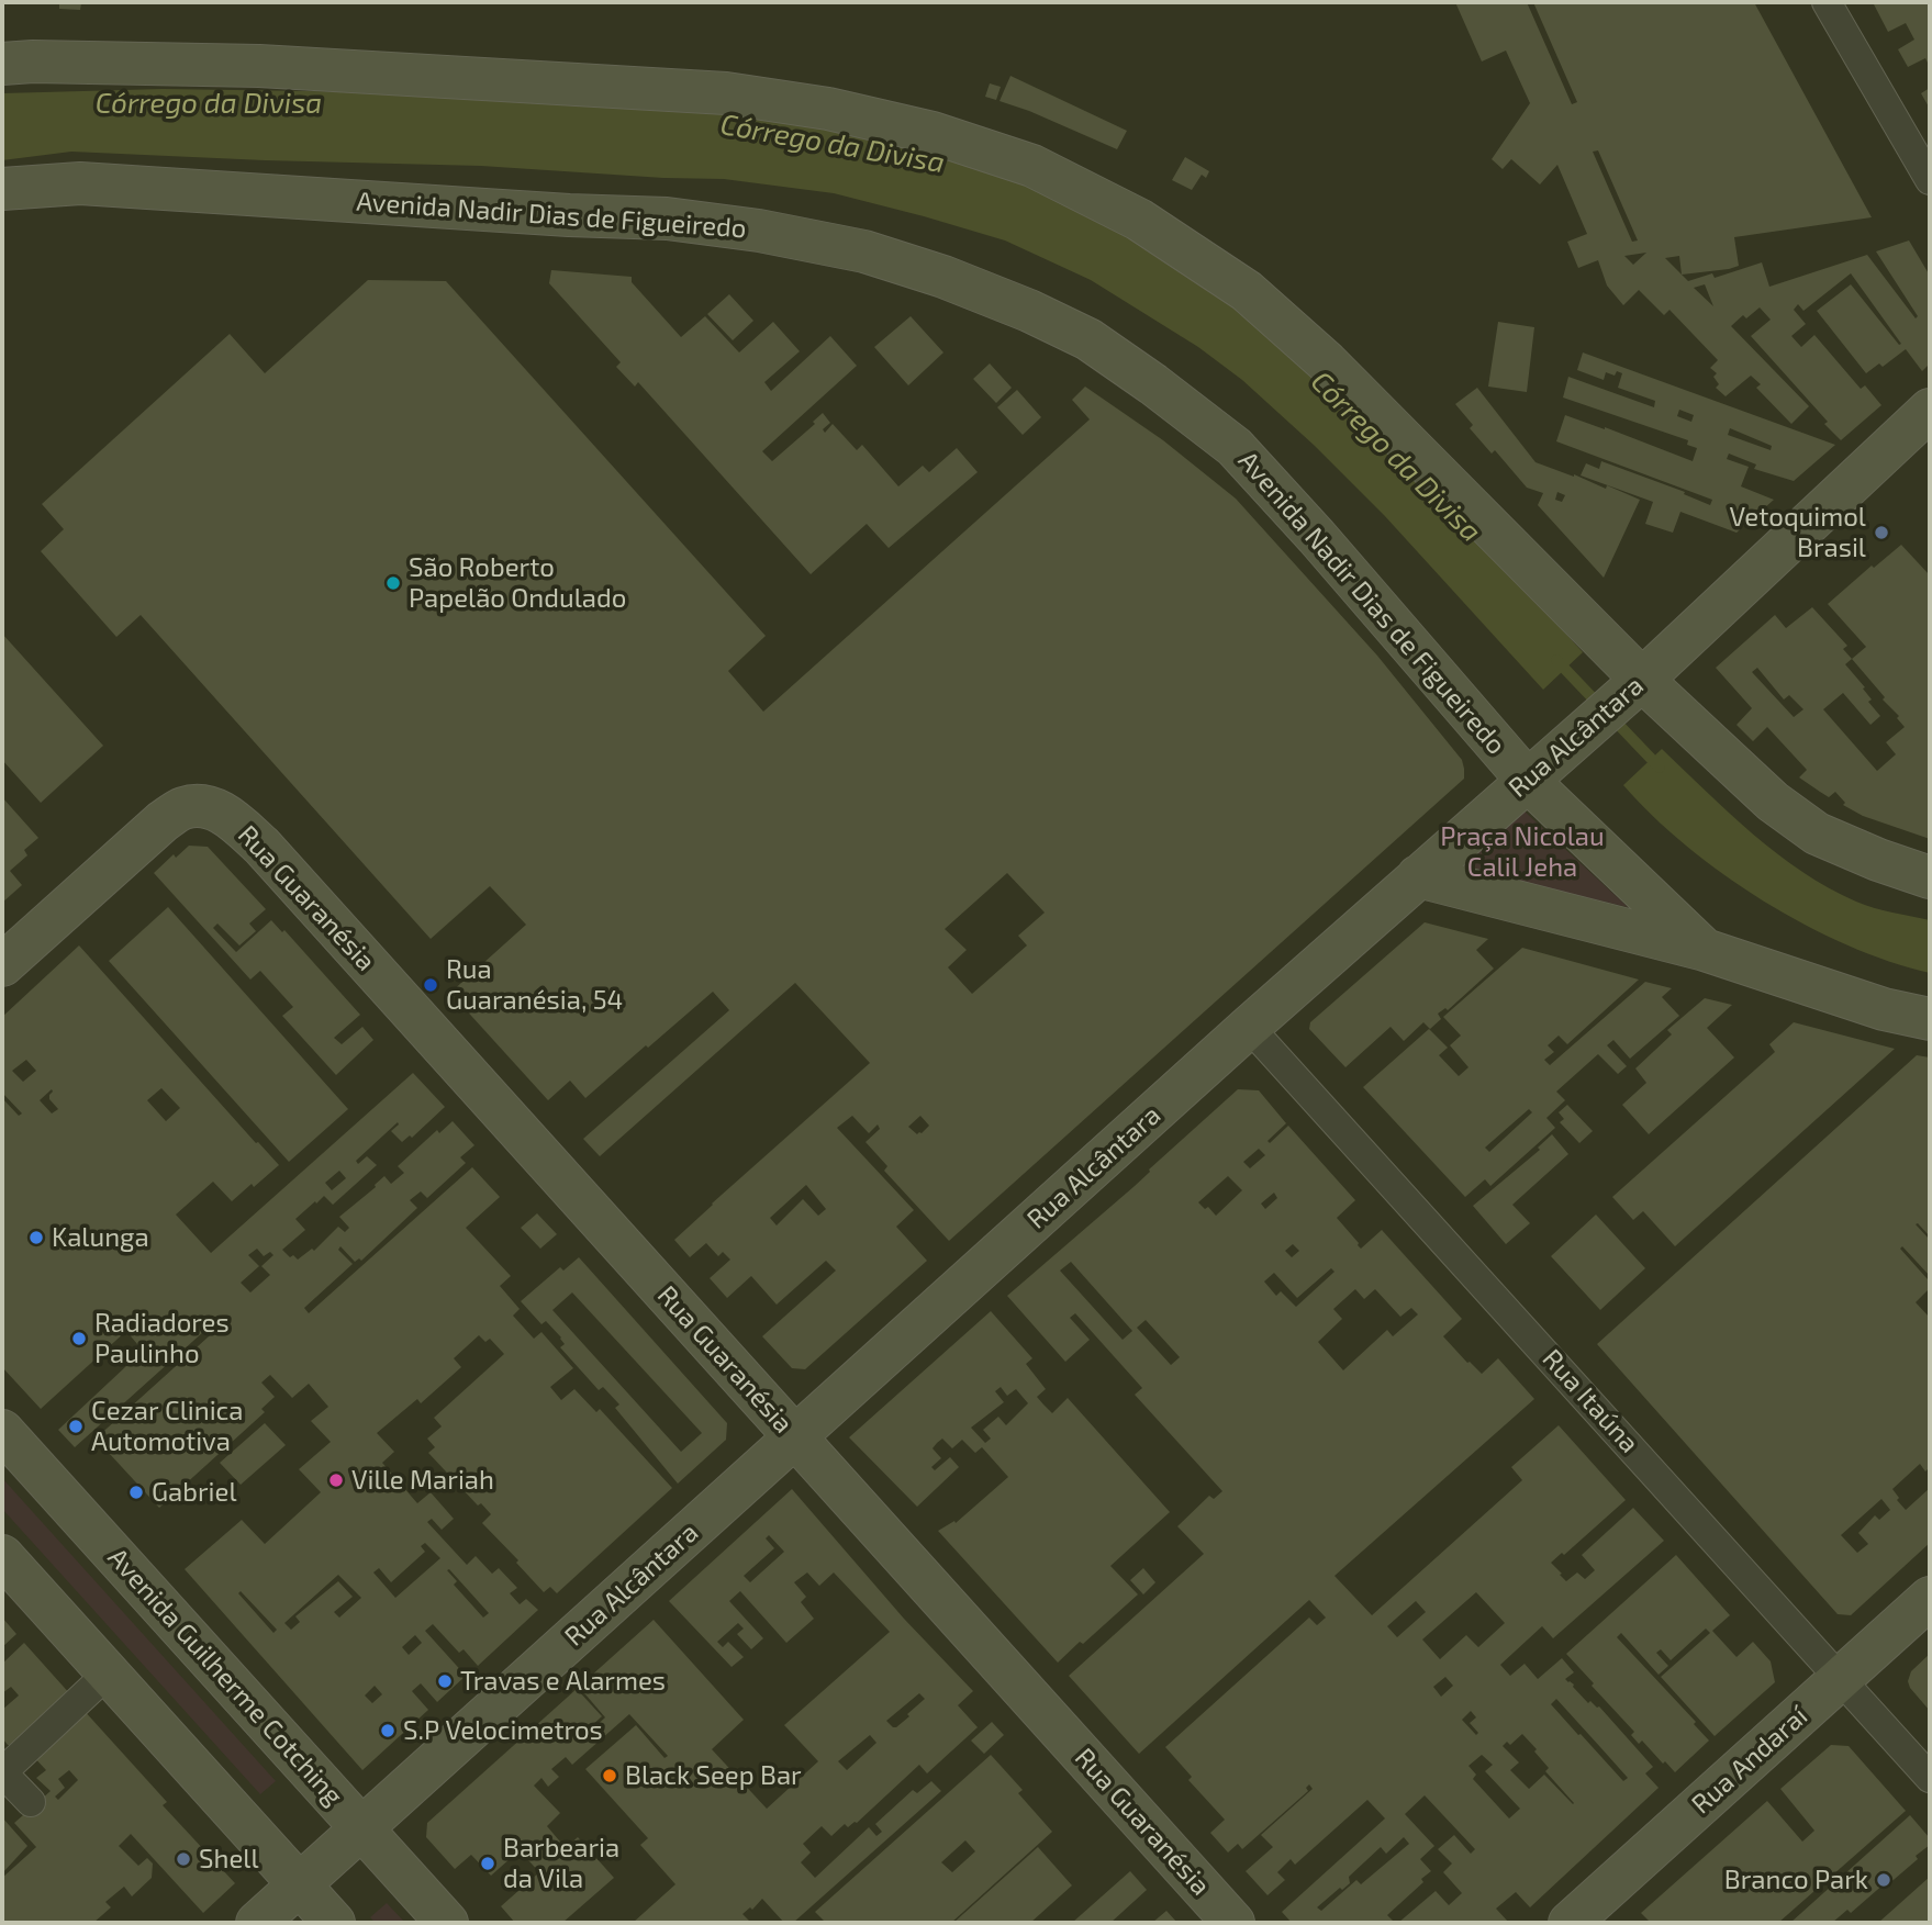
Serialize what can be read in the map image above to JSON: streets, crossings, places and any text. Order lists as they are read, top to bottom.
{
  "streets": {
    "main road": [
      "Avenida Nadir Dias de Figueiredo",
      "Rua Alcântara",
      "Rua Guaranésia",
      "Avenida Guilherme Cotching",
      "Rua Andaraí"
    ],
    "street": ["Rua Itaúna"]
  },
  "crossings": [
    ["Avenida Nadir Dias de Figueiredo", "Rua Alcântara"],
    ["Rua Alcântara", "Rua Guaranésia"],
    ["Rua Alcântara", "Rua Itaúna"],
    ["Rua Alcântara", "Avenida Guilherme Cotching"],
    ["Rua Itaúna", "Rua Andaraí"]
  ],
  "water": ["Córrego da Divisa"],
  "parks": ["Praça Nicolau Calil Jeha"],
  "places": [
    "Vetoquimol Brasil",
    "São Roberto Papelão Ondulado",
    "Rua Guaranésia, 54",
    "Kalunga",
    "Radiadores Paulinho",
    "Cezar Clinica Automotiva",
    "Ville Mariah",
    "Gabriel",
    "Travas e Alarmes",
    "S.P Velocimetros",
    "Black Seep Bar",
    "Shell",
    "Barbearia da Vila",
    "Branco Park"
  ]
}
